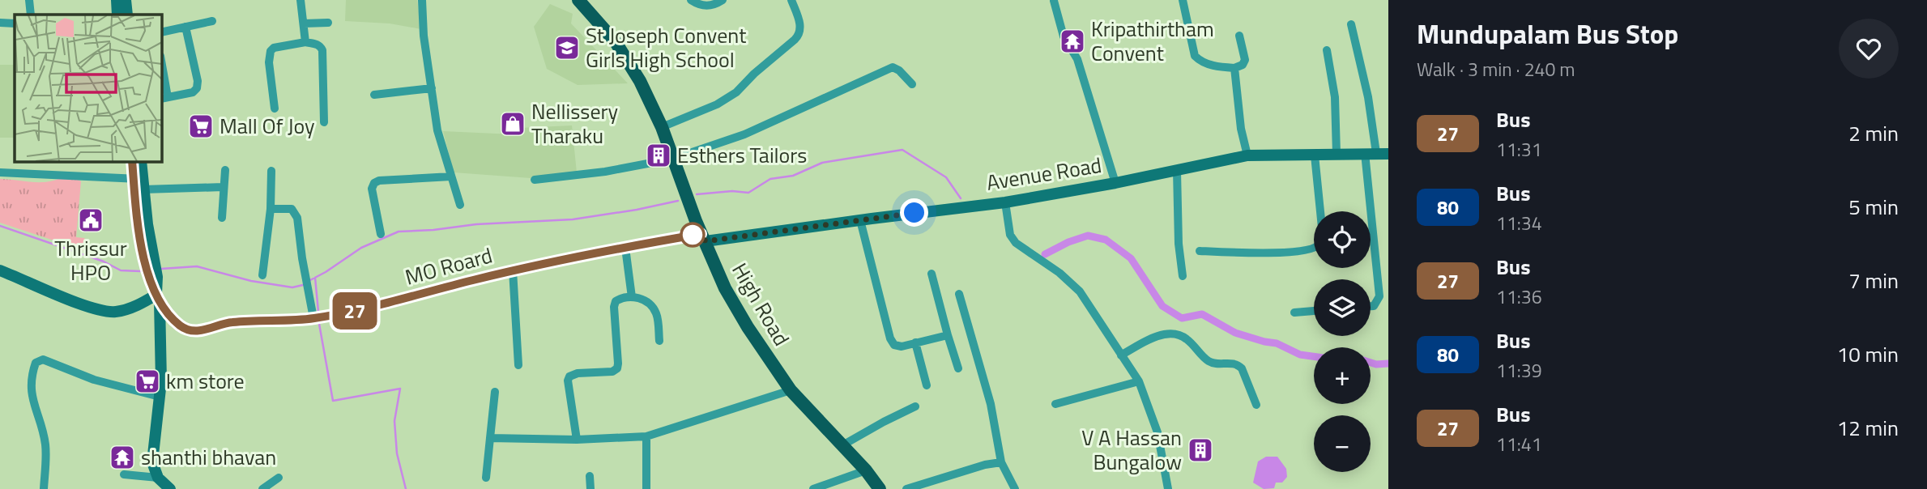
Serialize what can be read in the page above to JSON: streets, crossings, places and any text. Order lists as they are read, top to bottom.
{
  "streets": {
    "main road": ["Avenue Road", "MO Roard", "High Road"]
  },
  "crossings": [
    ["Avenue Road", "MO Roard"],
    ["Avenue Road", "High Road"],
    ["MO Roard", "High Road"]
  ],
  "places": {
    "temple": ["Kripathirtham Convent", "shanthi bhavan"],
    "school or university": ["St Joseph Convent Girls High School"],
    "shop": ["Nellissery Tharaku"],
    "supermarket": ["Mall Of Joy", "km store"],
    "building": ["Esthers Tailors", "V A Hassan Bungalow"],
    "public building": ["Thrissur HPO"]
  },
  "lines": ["bus line 27"],
  "page": {
    "on_map": "27",
    "heading": ["Mundupalam Bus Stop", "Walk · 3 min · 240 m"],
    "list": [
      {
        "mark": "27",
        "name": "Bus",
        "note": "11:31",
        "value": "2 min"
      },
      {
        "mark": "80",
        "name": "Bus",
        "note": "11:34",
        "value": "5 min"
      },
      {
        "mark": "27",
        "name": "Bus",
        "note": "11:36",
        "value": "7 min"
      },
      {
        "mark": "80",
        "name": "Bus",
        "note": "11:39",
        "value": "10 min"
      },
      {
        "mark": "27",
        "name": "Bus",
        "note": "11:41",
        "value": "12 min"
      }
    ],
    "map_buttons": ["+", "−"]
  }
}
